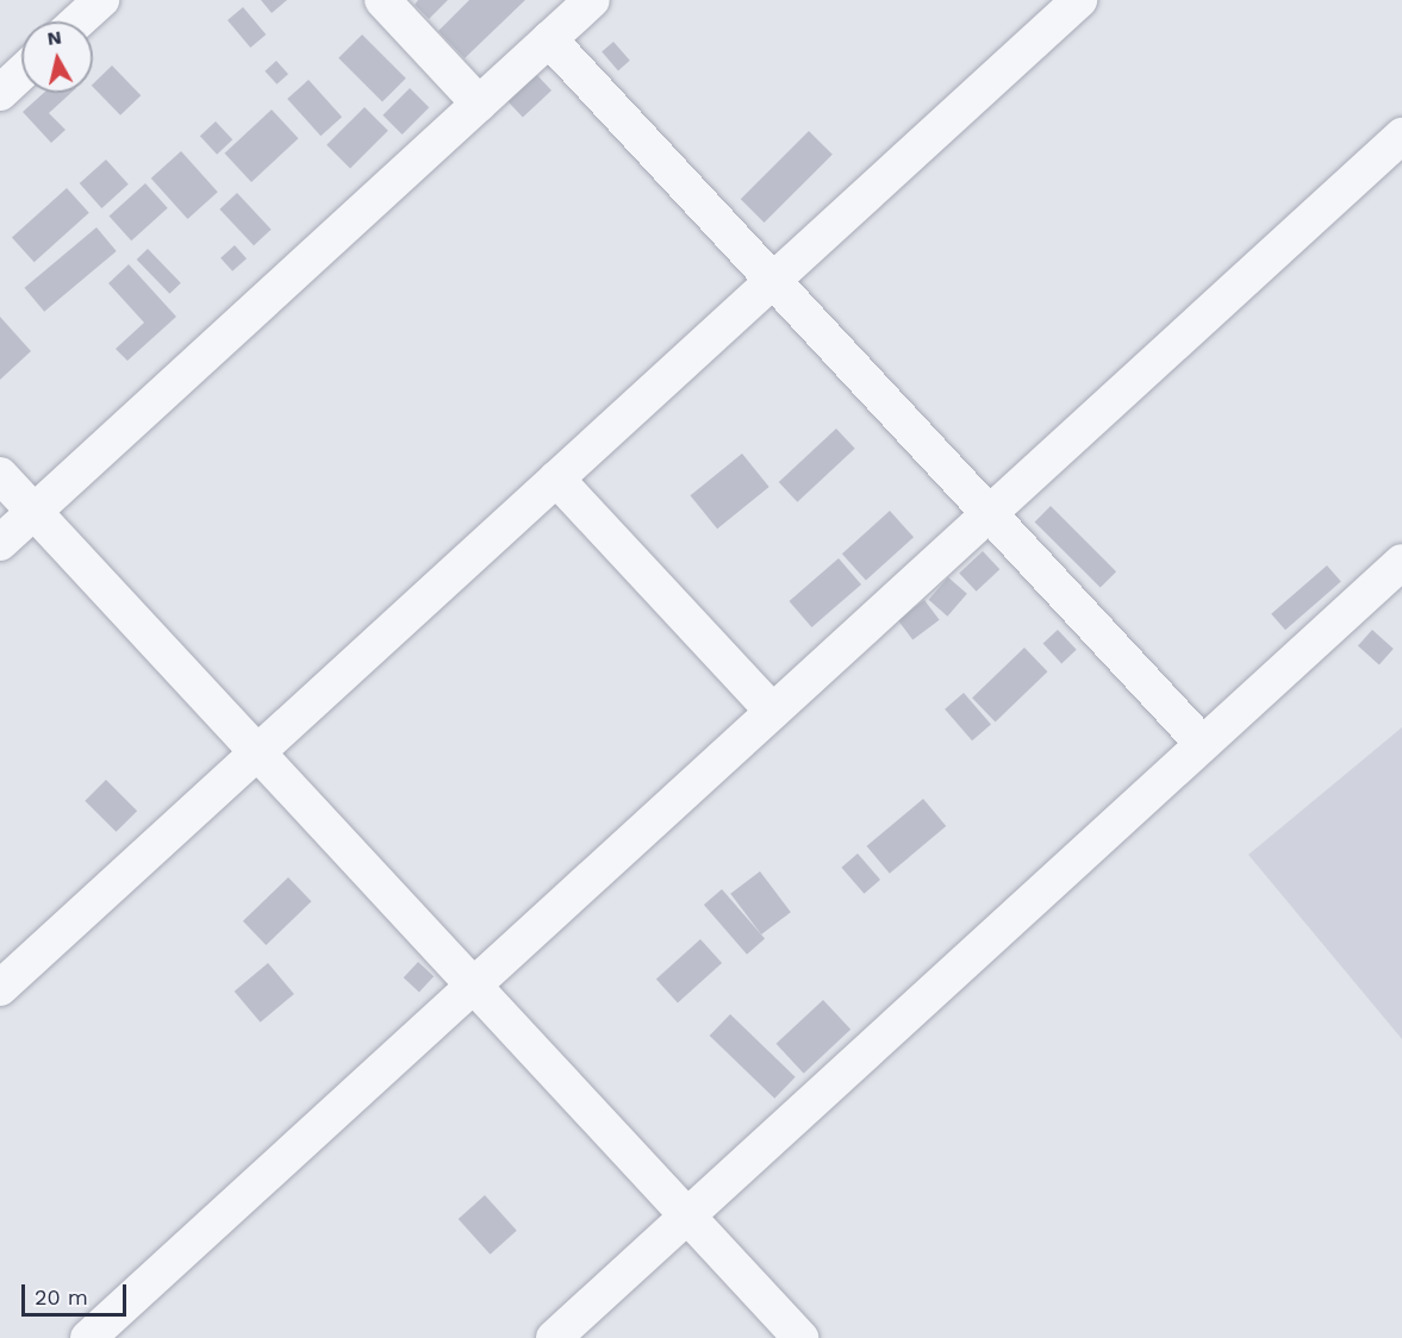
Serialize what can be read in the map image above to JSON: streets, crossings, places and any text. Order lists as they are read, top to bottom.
{
  "scale_bar": "20 m",
  "north": "top"
}
